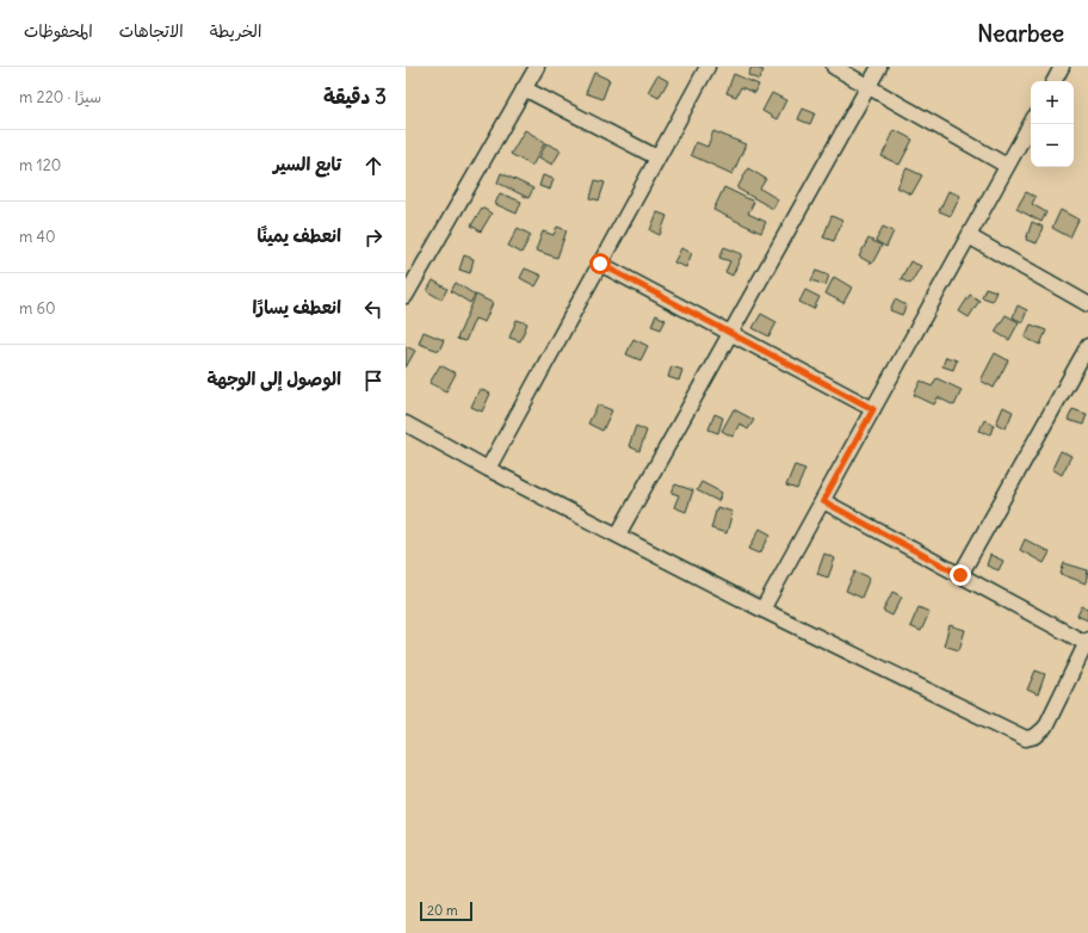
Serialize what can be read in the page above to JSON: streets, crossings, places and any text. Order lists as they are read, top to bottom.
{
  "scale_bar": "20 m",
  "page": {
    "header": "Nearbee",
    "nav": ["الخريطة", "الاتجاهات", "المحفوظات"],
    "heading": ["3 دقيقة", "سيرًا · 220 m"],
    "map_buttons": ["+", "−"],
    "list": [
      ["تابع السير", "120 m"],
      ["انعطف يمينًا", "40 m"],
      ["انعطف يسارًا", "60 m"],
      "الوصول إلى الوجهة"
    ],
    "scale": "20 m"
  }
}
